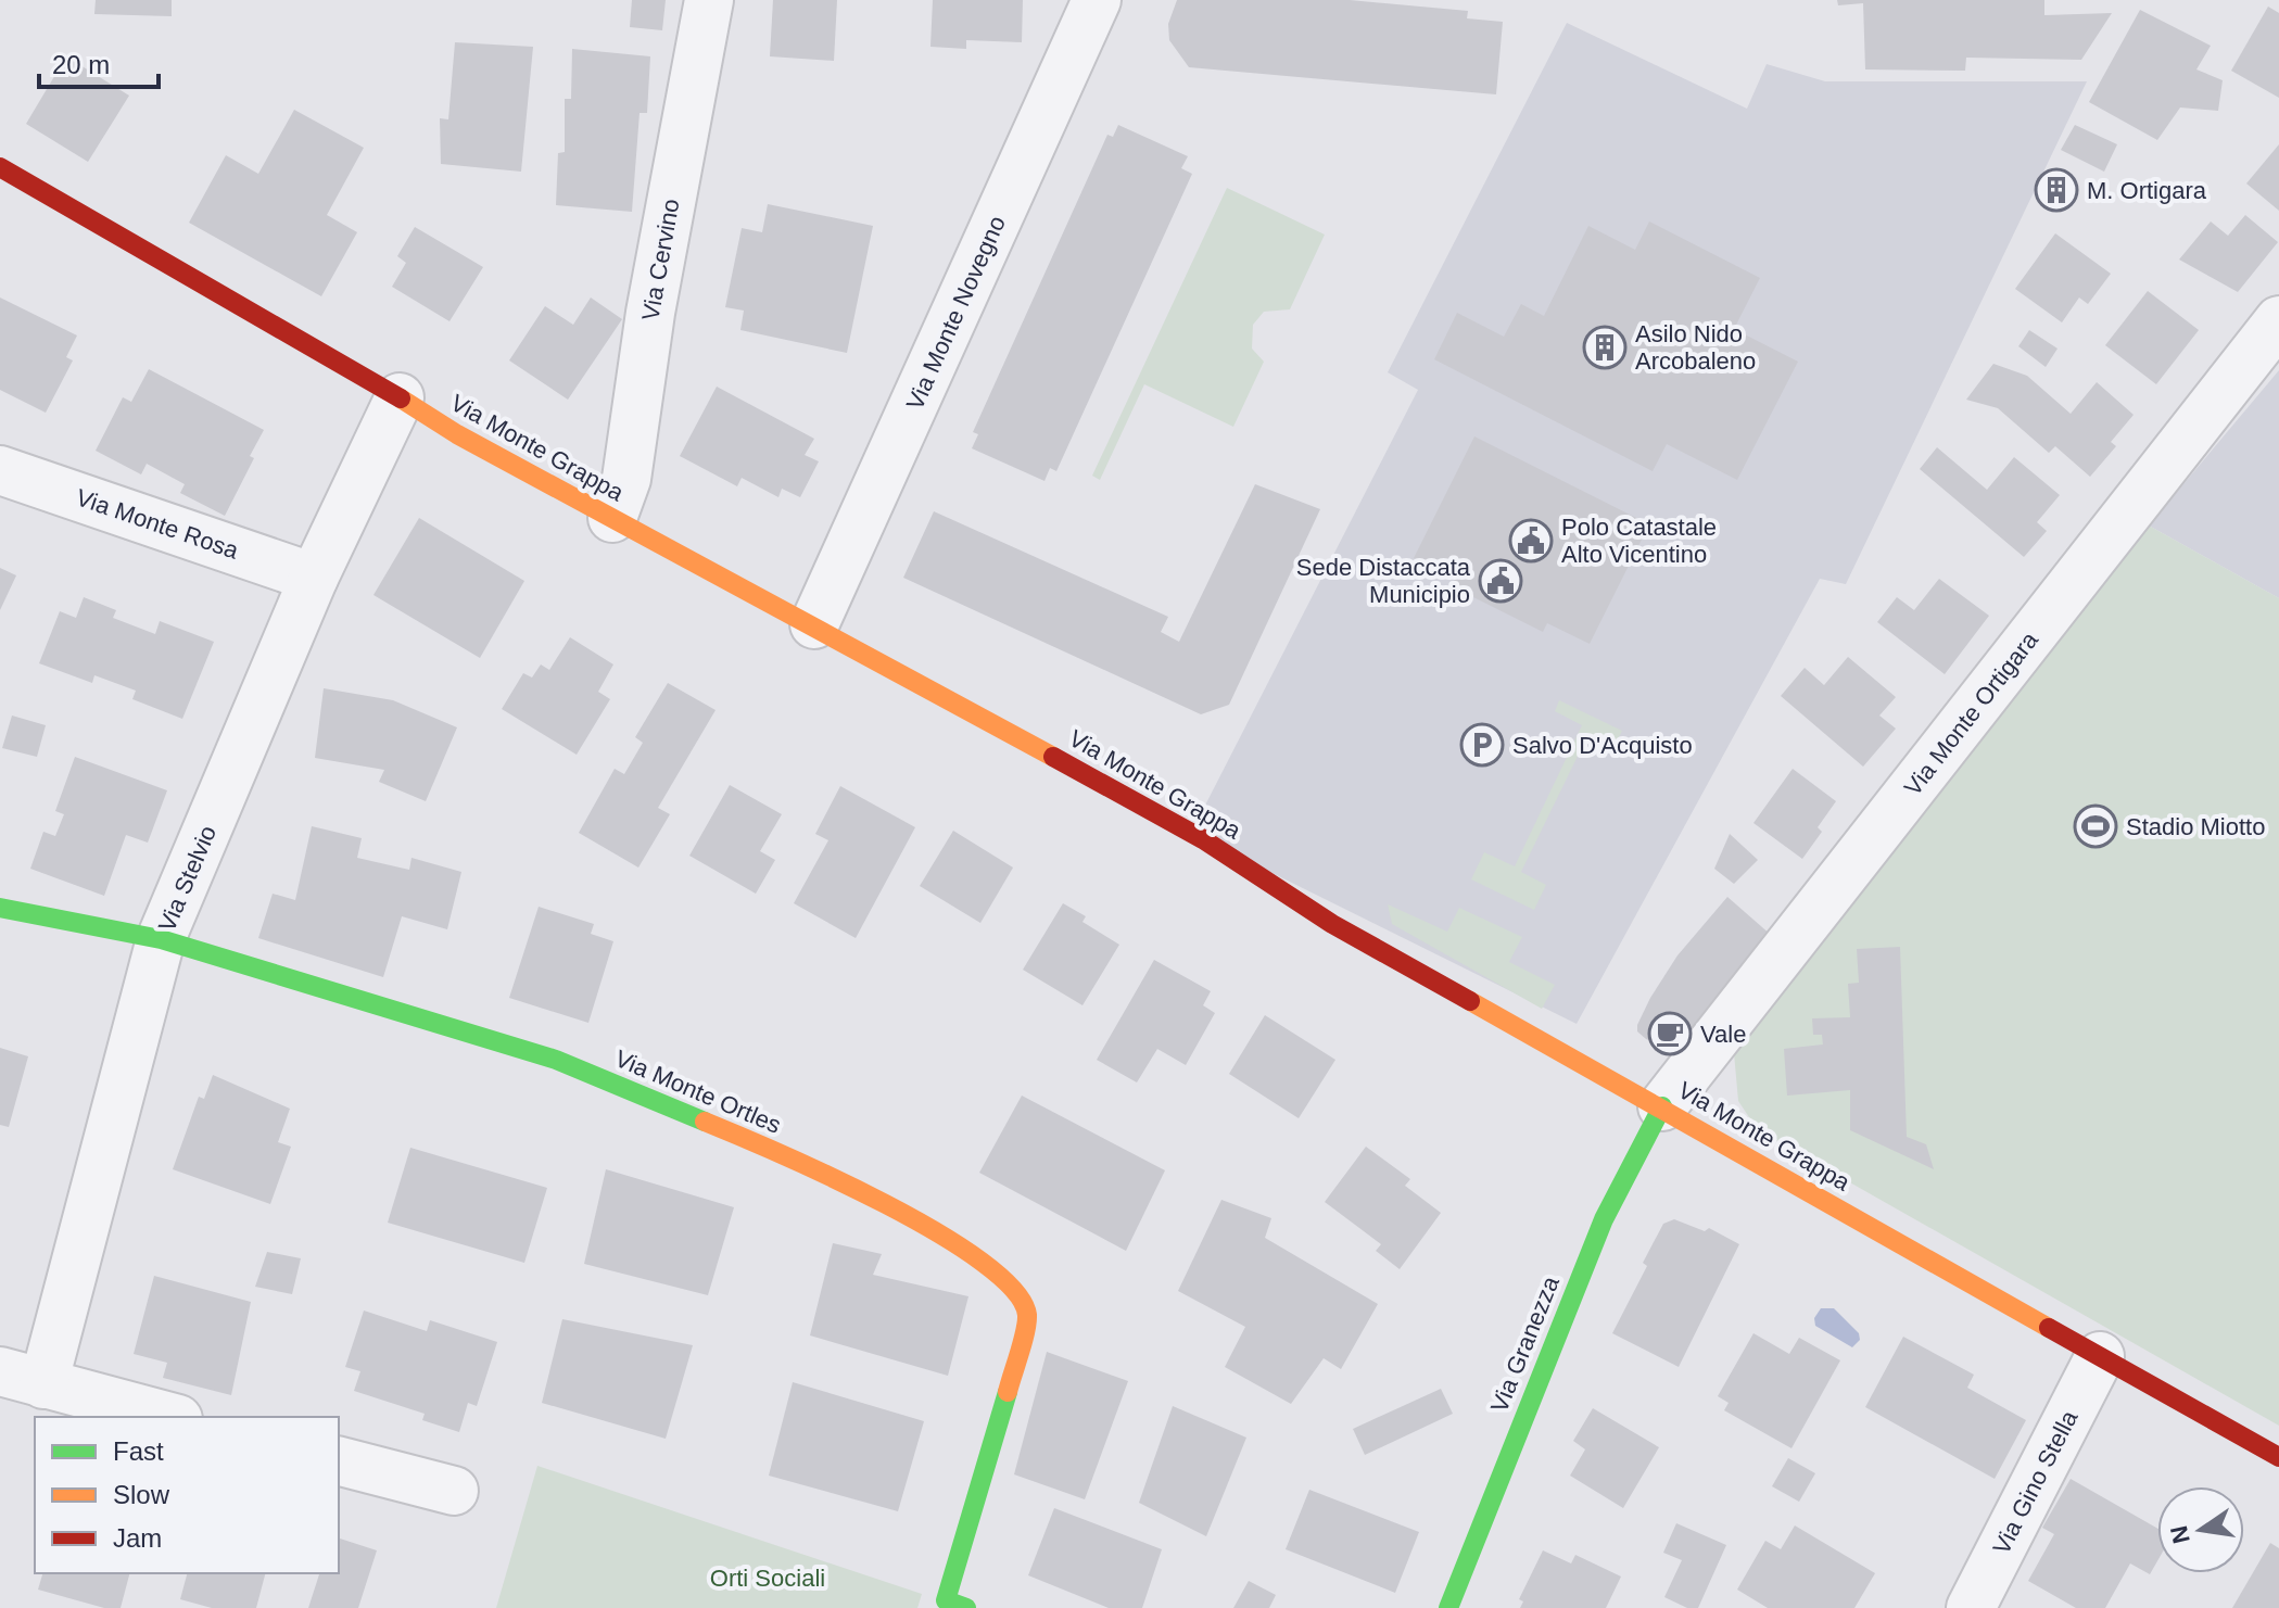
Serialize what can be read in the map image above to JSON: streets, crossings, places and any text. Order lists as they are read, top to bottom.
{
  "streets": {
    "main road": ["Via Monte Grappa", "Via Monte Ortles", "Via Granezza"],
    "street": [
      "Via Cervino",
      "Via Monte Novegno",
      "Via Monte Rosa",
      "Via Monte Ortigara",
      "Via Stelvio",
      "Via Gino Stella"
    ]
  },
  "crossings": [
    ["Via Cervino", "Via Monte Grappa"],
    ["Via Monte Novegno", "Via Monte Grappa"],
    ["Via Monte Grappa", "Via Monte Ortigara"],
    ["Via Monte Grappa", "Via Stelvio"],
    ["Via Monte Grappa", "Via Granezza"],
    ["Via Monte Grappa", "Via Gino Stella"],
    ["Via Monte Rosa", "Via Stelvio"],
    ["Via Monte Ortigara", "Via Granezza"],
    ["Via Stelvio", "Via Monte Ortles"]
  ],
  "parks": ["Orti Sociali"],
  "places": {
    "building": ["M. Ortigara", "Asilo Nido Arcobaleno"],
    "public building": ["Polo Catastale Alto Vicentino", "Sede Distaccata Municipio"],
    "parking": ["Salvo D'Acquisto"],
    "sports": ["Stadio Miotto"],
    "cafe": ["Vale"]
  },
  "legend": ["Fast", "Slow", "Jam"],
  "scale_bar": "20 m",
  "north": "left"
}
